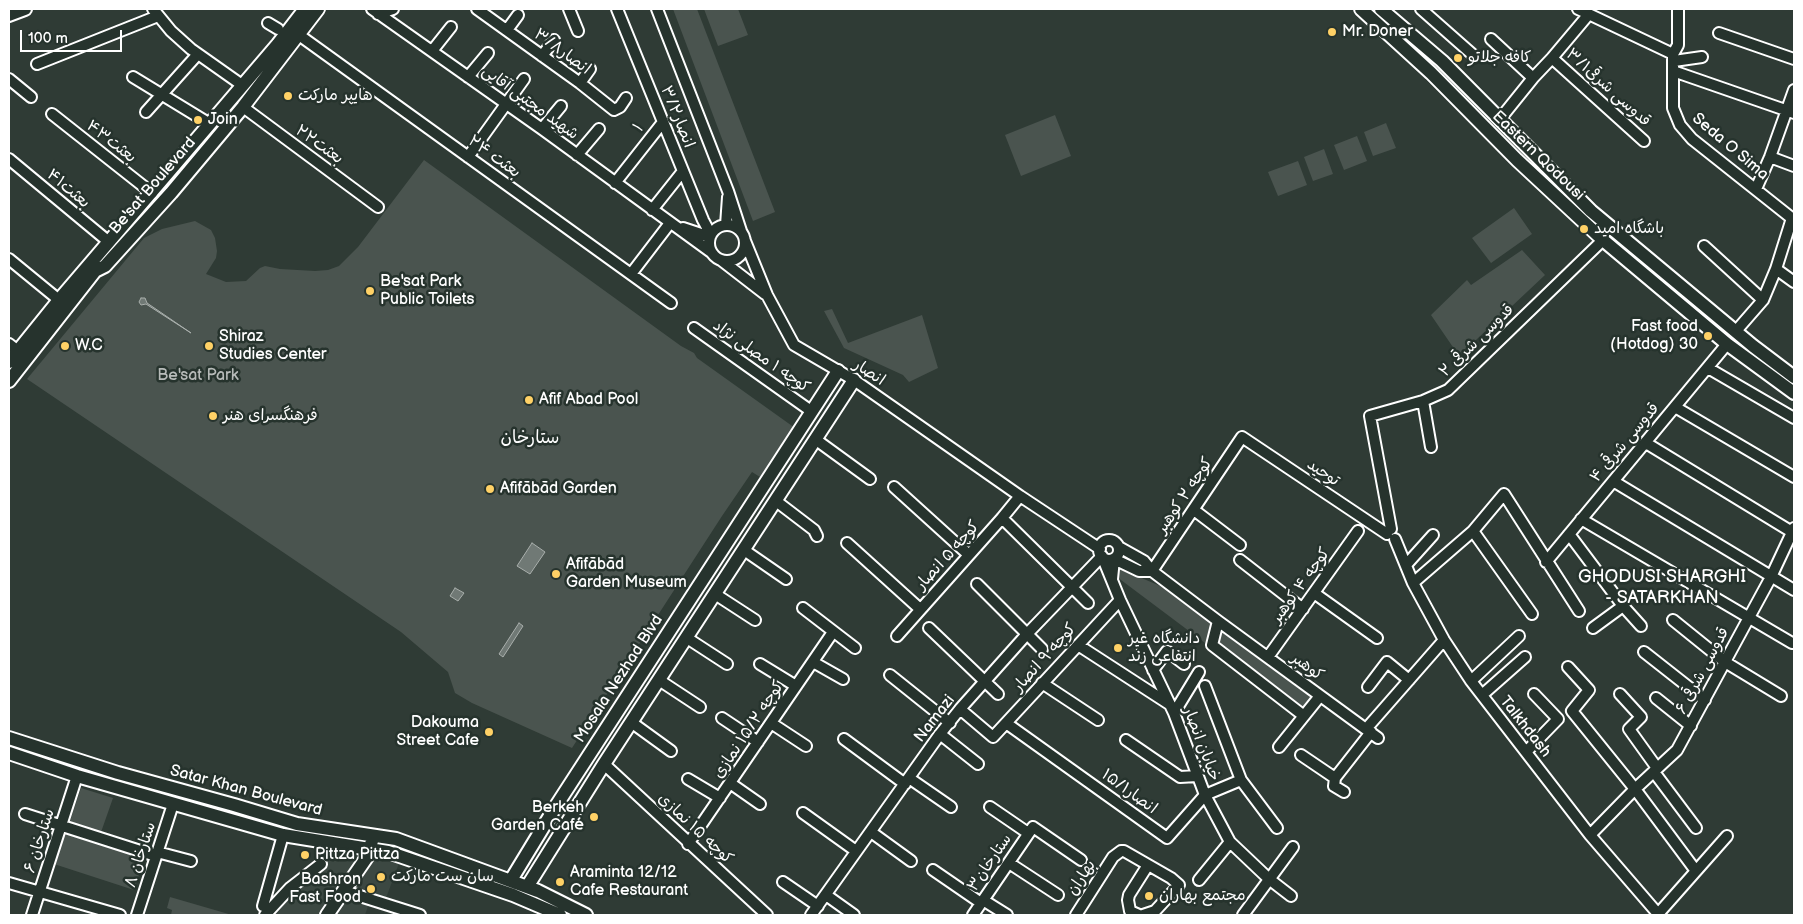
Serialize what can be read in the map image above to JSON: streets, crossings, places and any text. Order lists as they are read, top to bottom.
{
  "streets": {
    "main road": [
      "Eastern Qodousi",
      "Be'sat Boulevard",
      "Mosala Nezhad Blvd",
      "Satar Khan Boulevard"
    ],
    "street": [
      "انصار۳/۸",
      "قدوسی شرقی۳/۱",
      "شهید مجتبی آقایی",
      "انصار۳/۲",
      "۱",
      "بعثت۴۳",
      "بعثت۲۲",
      "Seda O Sima",
      "بعثت ۲۴",
      "بعثت۴۱",
      "قدوسی شرقی ۲",
      "کوچه ۱ مصلی نژاد",
      "انصار",
      "قدوسی شرقی ۴",
      "توحید",
      "کوچه ۲ کوهبر",
      "کوچه ۵ انصار",
      "کوچه ۴ کوهبر",
      "کوچه ۹ انصار",
      "کوهبر",
      "قدوسی شرقی ۶",
      "Namazi",
      "Talkhdash",
      "کوچه ۱۵/۲ نمازی",
      "خیابان انصار",
      "انصار۱۵/۱",
      "کوچه ۱۵ نمازی",
      "ستارخان ۶",
      "ستارخان ۸",
      "ستارخان۳",
      "بهاران"
    ]
  },
  "crossings": [
    ["شهید مجتبی آقایی", "انصار۳/۲"],
    ["شهید مجتبی آقایی", "۱"],
    ["شهید مجتبی آقایی", "انصار"],
    ["انصار۳/۲", "۱"],
    ["انصار۳/۲", "انصار"],
    ["بعثت۴۳", "Be'sat Boulevard"],
    ["بعثت۲۲", "Be'sat Boulevard"],
    ["Eastern Qodousi", "قدوسی شرقی ۲"],
    ["Eastern Qodousi", "قدوسی شرقی ۴"],
    ["بعثت ۲۴", "Be'sat Boulevard"],
    ["Be'sat Boulevard", "بعثت۴۱"],
    ["قدوسی شرقی ۲", "توحید"],
    ["قدوسی شرقی ۲", "Talkhdash"],
    ["کوچه ۱ مصلی نژاد", "Mosala Nezhad Blvd"],
    ["انصار", "کوچه ۵ انصار"],
    ["انصار", "Mosala Nezhad Blvd"],
    ["توحید", "کوچه ۲ کوهبر"],
    ["توحید", "Talkhdash"],
    ["کوچه ۲ کوهبر", "کوهبر"],
    ["کوچه ۴ کوهبر", "کوهبر"],
    ["کوچه ۹ انصار", "Namazi"],
    ["کوچه ۹ انصار", "خیابان انصار"],
    ["کوچه ۹ انصار", "انصار۱۵/۱"],
    ["کوهبر", "Namazi"],
    ["کوهبر", "خیابان انصار"],
    ["قدوسی شرقی ۶", "Talkhdash"],
    ["Mosala Nezhad Blvd", "Satar Khan Boulevard"],
    ["Mosala Nezhad Blvd", "کوچه ۱۵ نمازی"],
    ["Namazi", "خیابان انصار"],
    ["کوچه ۱۵/۲ نمازی", "کوچه ۱۵ نمازی"],
    ["خیابان انصار", "انصار۱۵/۱"],
    ["Satar Khan Boulevard", "ستارخان ۶"],
    ["Satar Khan Boulevard", "ستارخان ۸"]
  ],
  "districts": ["ستارخان", "GHODUSI SHARGHI - SATARKHAN"],
  "parks": ["Be'sat Park"],
  "places": [
    "Mr. Doner",
    "کافه جلاتو",
    "هایپر مارکت",
    "Join",
    "باشگاه امید",
    "Be'sat Park Public Toilets",
    "Fast food (Hotdog) 30",
    "W.C",
    "Shiraz Studies Center",
    "Afif Abad Pool",
    "فرهنگسرای هنر",
    "Afifābād Garden",
    "Afifābād Garden Museum",
    "دانشگاه غیر انتفاعی زند",
    "Dakouma Street Cafe",
    "Berkeh Garden Café",
    "Pittza Pittza",
    "سان ست مارکت",
    "Araminta 12/12 Cafe Restaurant",
    "Bashron Fast Food",
    "مجتمع بهاران"
  ],
  "scale_bar": "100 m"
}
